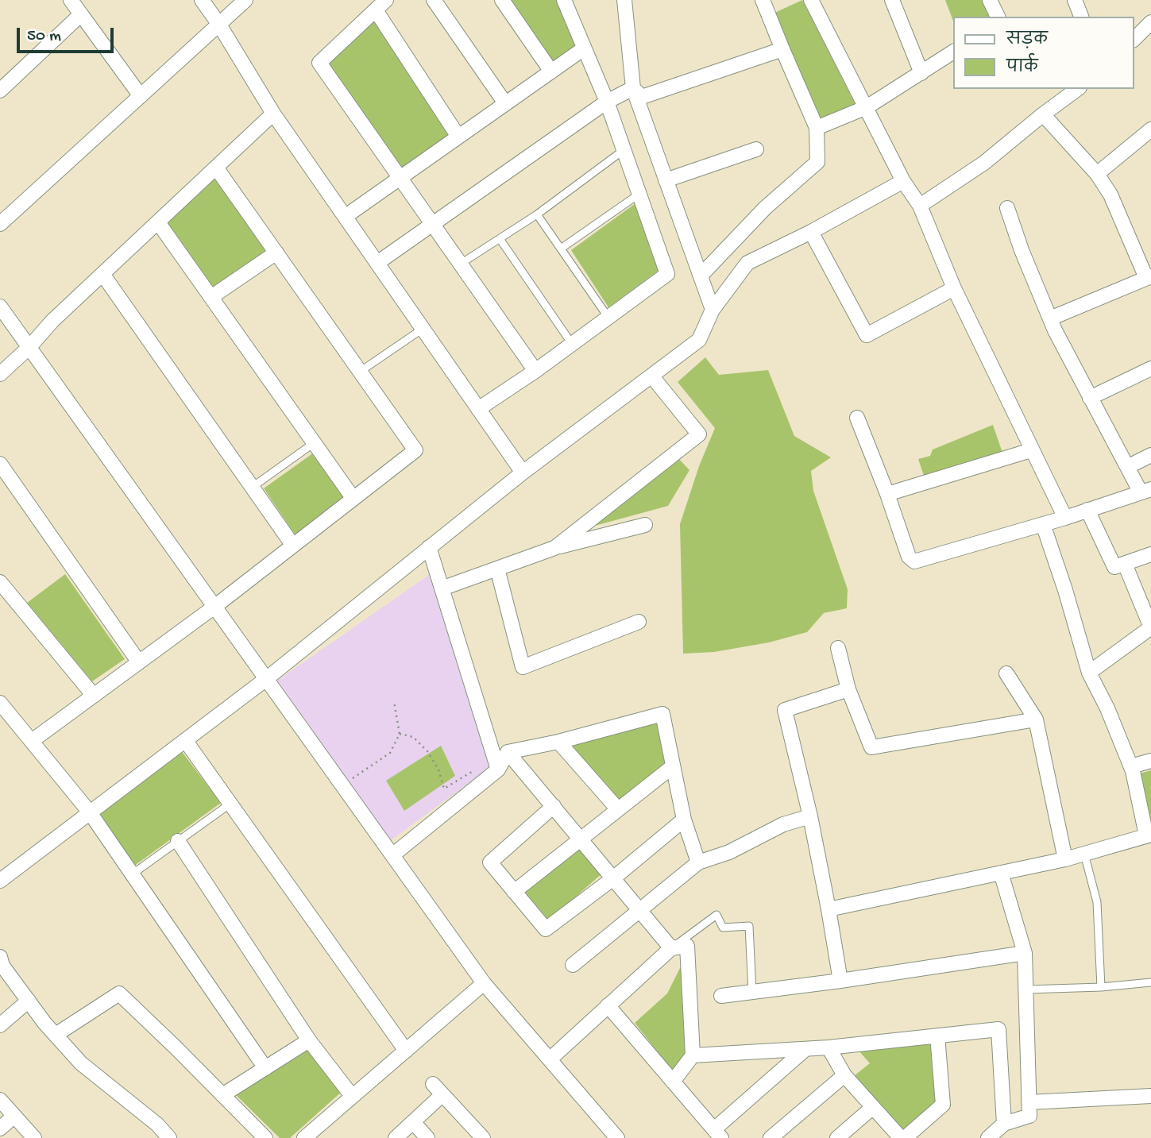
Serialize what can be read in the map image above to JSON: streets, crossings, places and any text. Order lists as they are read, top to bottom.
{
  "legend": ["सड़क", "पार्क"],
  "scale_bar": "50 m"
}
